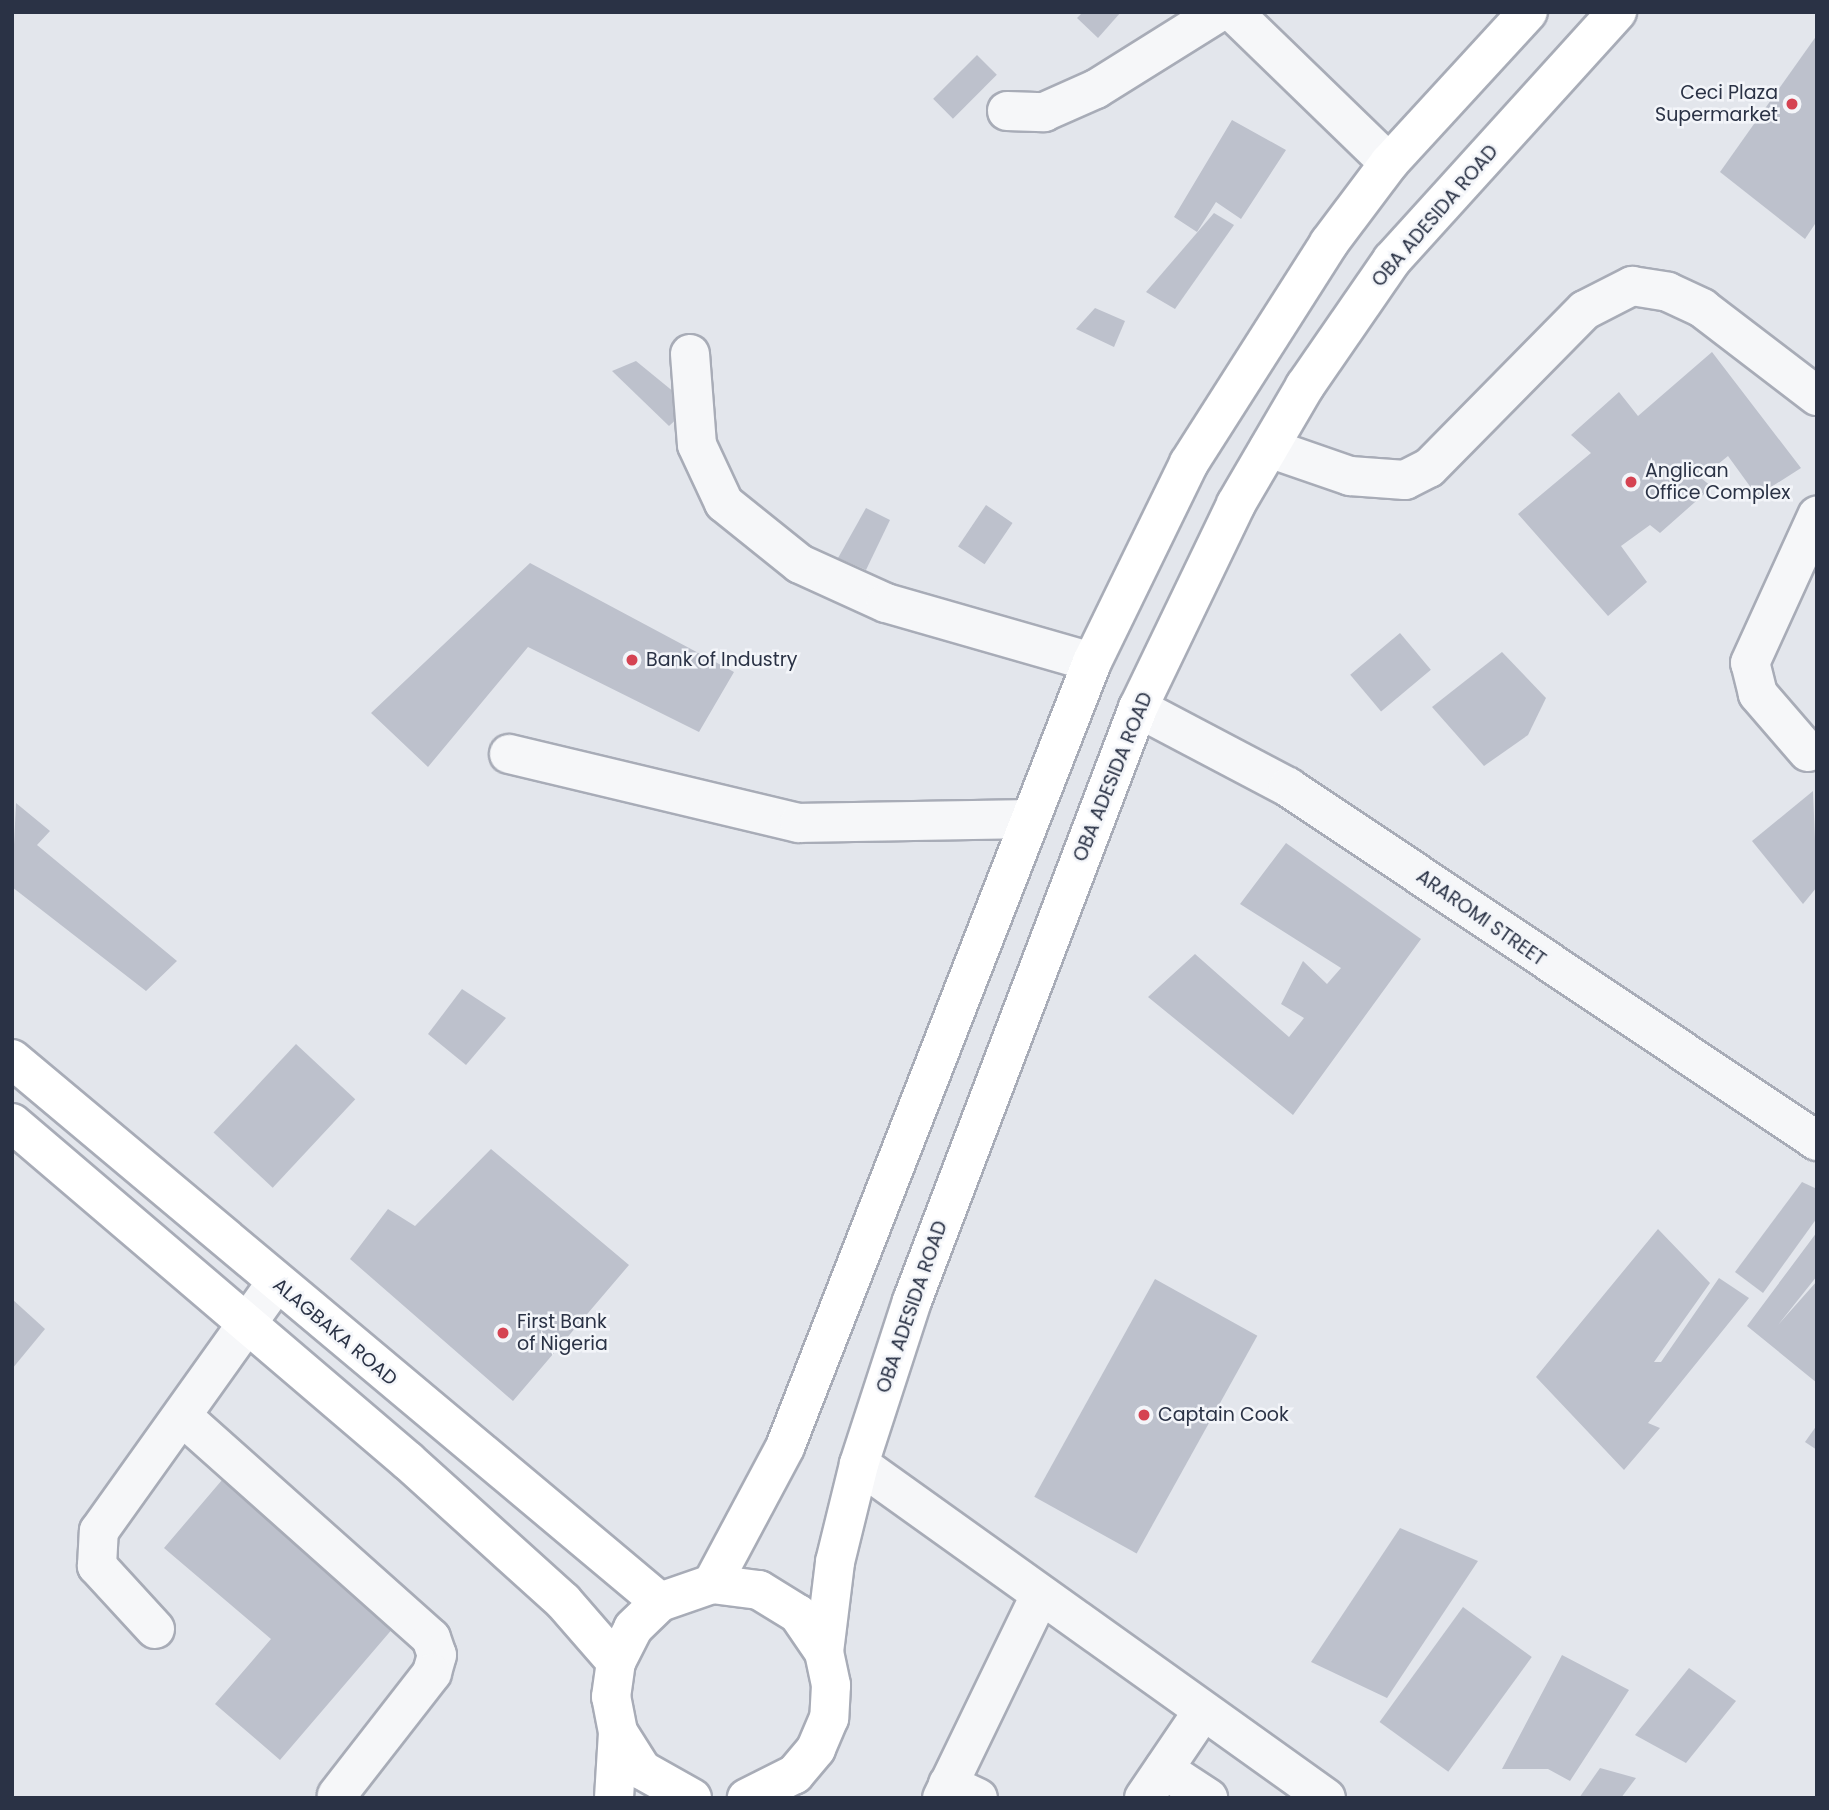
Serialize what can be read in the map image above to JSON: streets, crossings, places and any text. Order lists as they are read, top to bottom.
{
  "streets": {
    "main road": ["OBA ADESIDA ROAD", "ALAGBAKA ROAD"],
    "street": ["ARAROMI STREET"]
  },
  "crossings": [
    ["OBA ADESIDA ROAD", "ARAROMI STREET"]
  ],
  "places": [
    "Ceci Plaza Supermarket",
    "Anglican Office Complex",
    "Bank of Industry",
    "First Bank of Nigeria",
    "Captain Cook"
  ]
}
